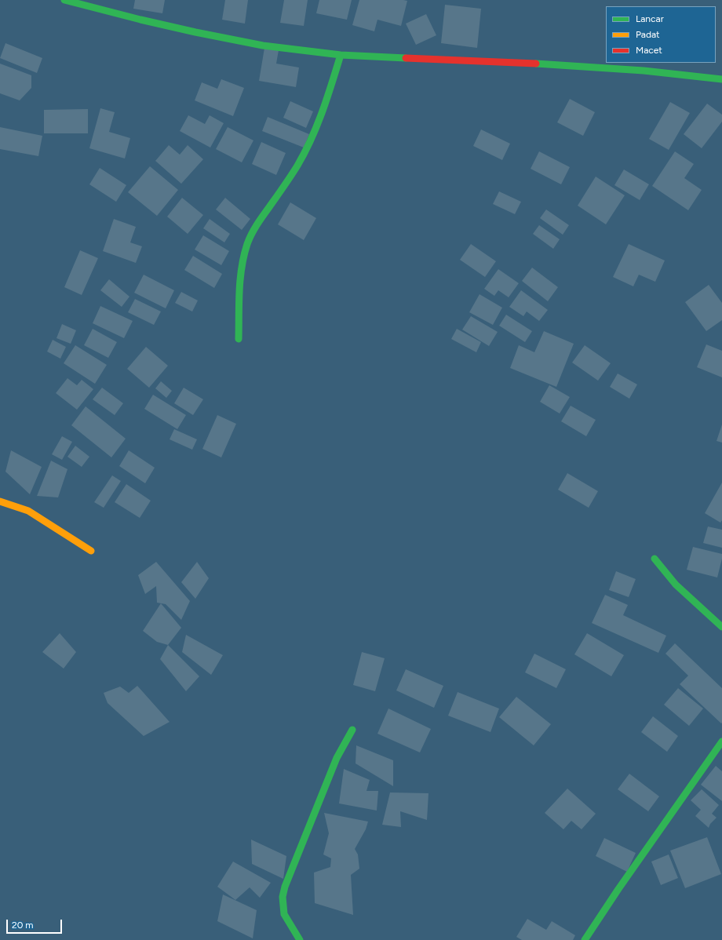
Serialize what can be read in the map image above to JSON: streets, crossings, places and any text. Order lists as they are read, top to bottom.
{
  "legend": ["Lancar", "Padat", "Macet"],
  "scale_bar": "20 m"
}
